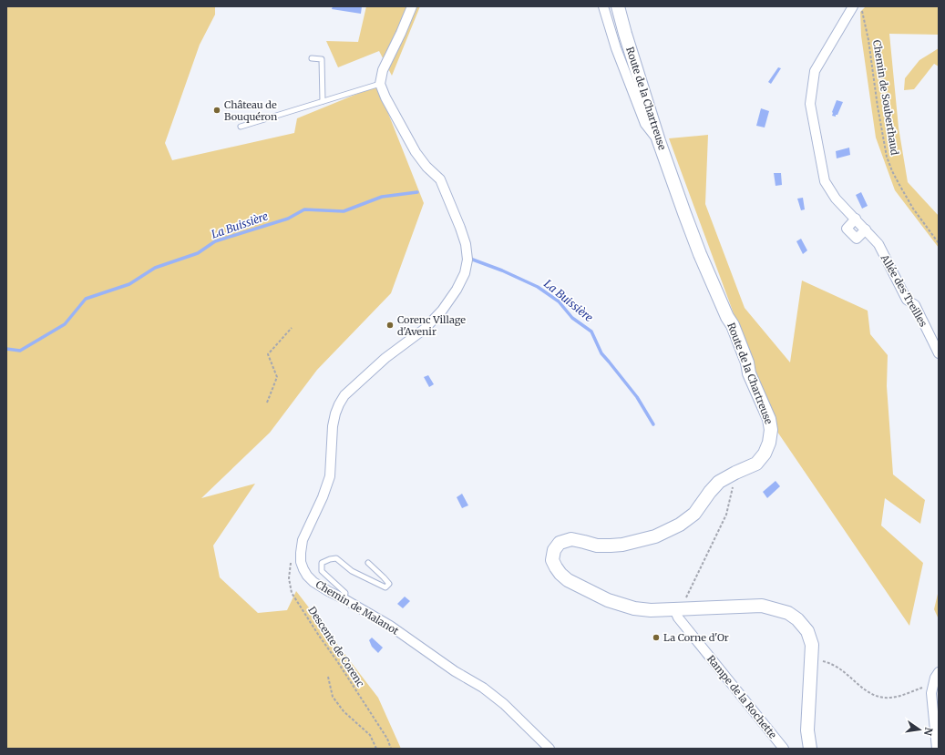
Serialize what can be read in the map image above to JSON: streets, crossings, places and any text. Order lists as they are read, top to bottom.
{
  "streets": {
    "main road": ["Route de la Chartreuse"],
    "street": ["Allée des Treilles", "Chemin de Malanot", "Rampe de la Rochette"],
    "path": ["Chemin de Souberthaud", "Descente de Corenc"]
  },
  "crossings": [
    ["Route de la Chartreuse", "Rampe de la Rochette"],
    ["Chemin de Malanot", "Descente de Corenc"]
  ],
  "water": ["La Buissière"],
  "places": ["Château de Bouquéron", "Corenc Village d'Avenir", "La Corne d'Or"],
  "north": "right"
}
